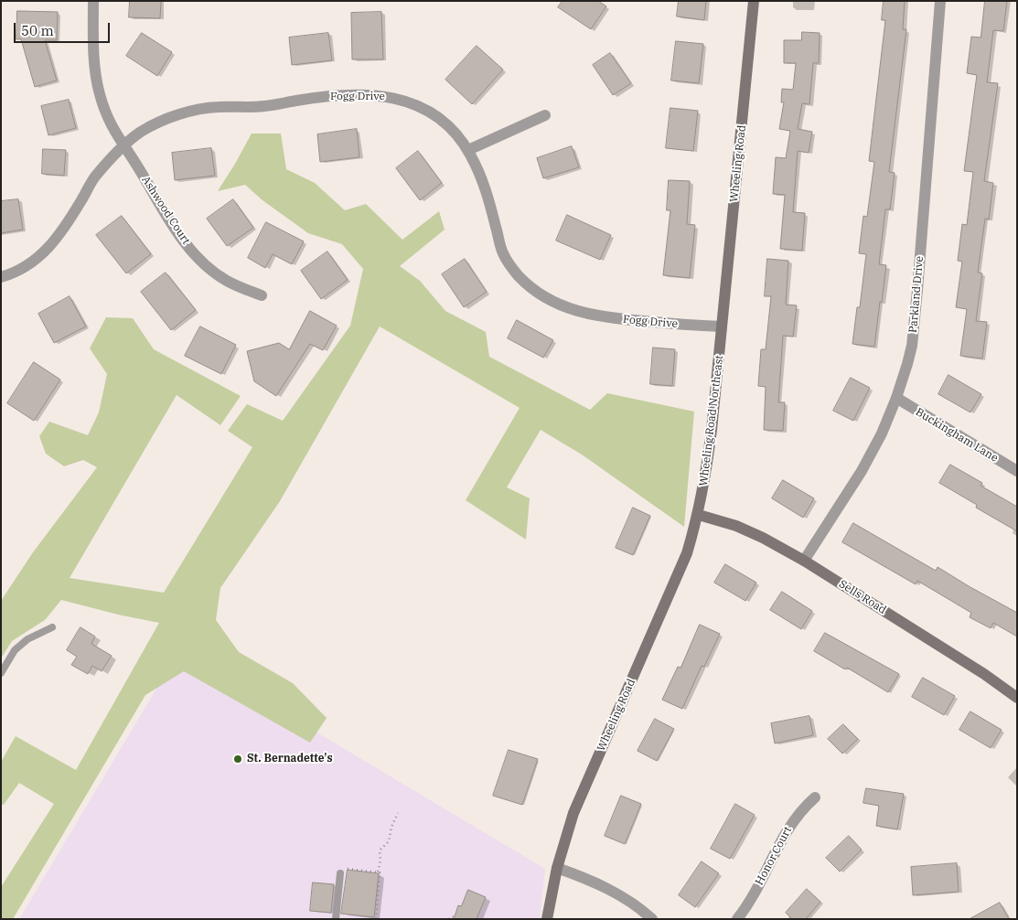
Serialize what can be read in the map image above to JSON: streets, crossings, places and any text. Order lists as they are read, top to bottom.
{
  "streets": {
    "street": [
      "Fogg Drive",
      "Wheeling Road",
      "Ashwood Court",
      "Parkland Drive",
      "Wheeling Road Northeast",
      "Buckingham Lane",
      "Sells Road",
      "Honor Court"
    ]
  },
  "crossings": [
    ["Fogg Drive", "Wheeling Road"],
    ["Fogg Drive", "Ashwood Court"],
    ["Fogg Drive", "Wheeling Road Northeast"],
    ["Wheeling Road", "Wheeling Road Northeast"],
    ["Wheeling Road", "Sells Road"],
    ["Parkland Drive", "Buckingham Lane"],
    ["Parkland Drive", "Sells Road"],
    ["Wheeling Road Northeast", "Sells Road"]
  ],
  "places": ["St. Bernadette's"],
  "scale_bar": "50 m"
}
